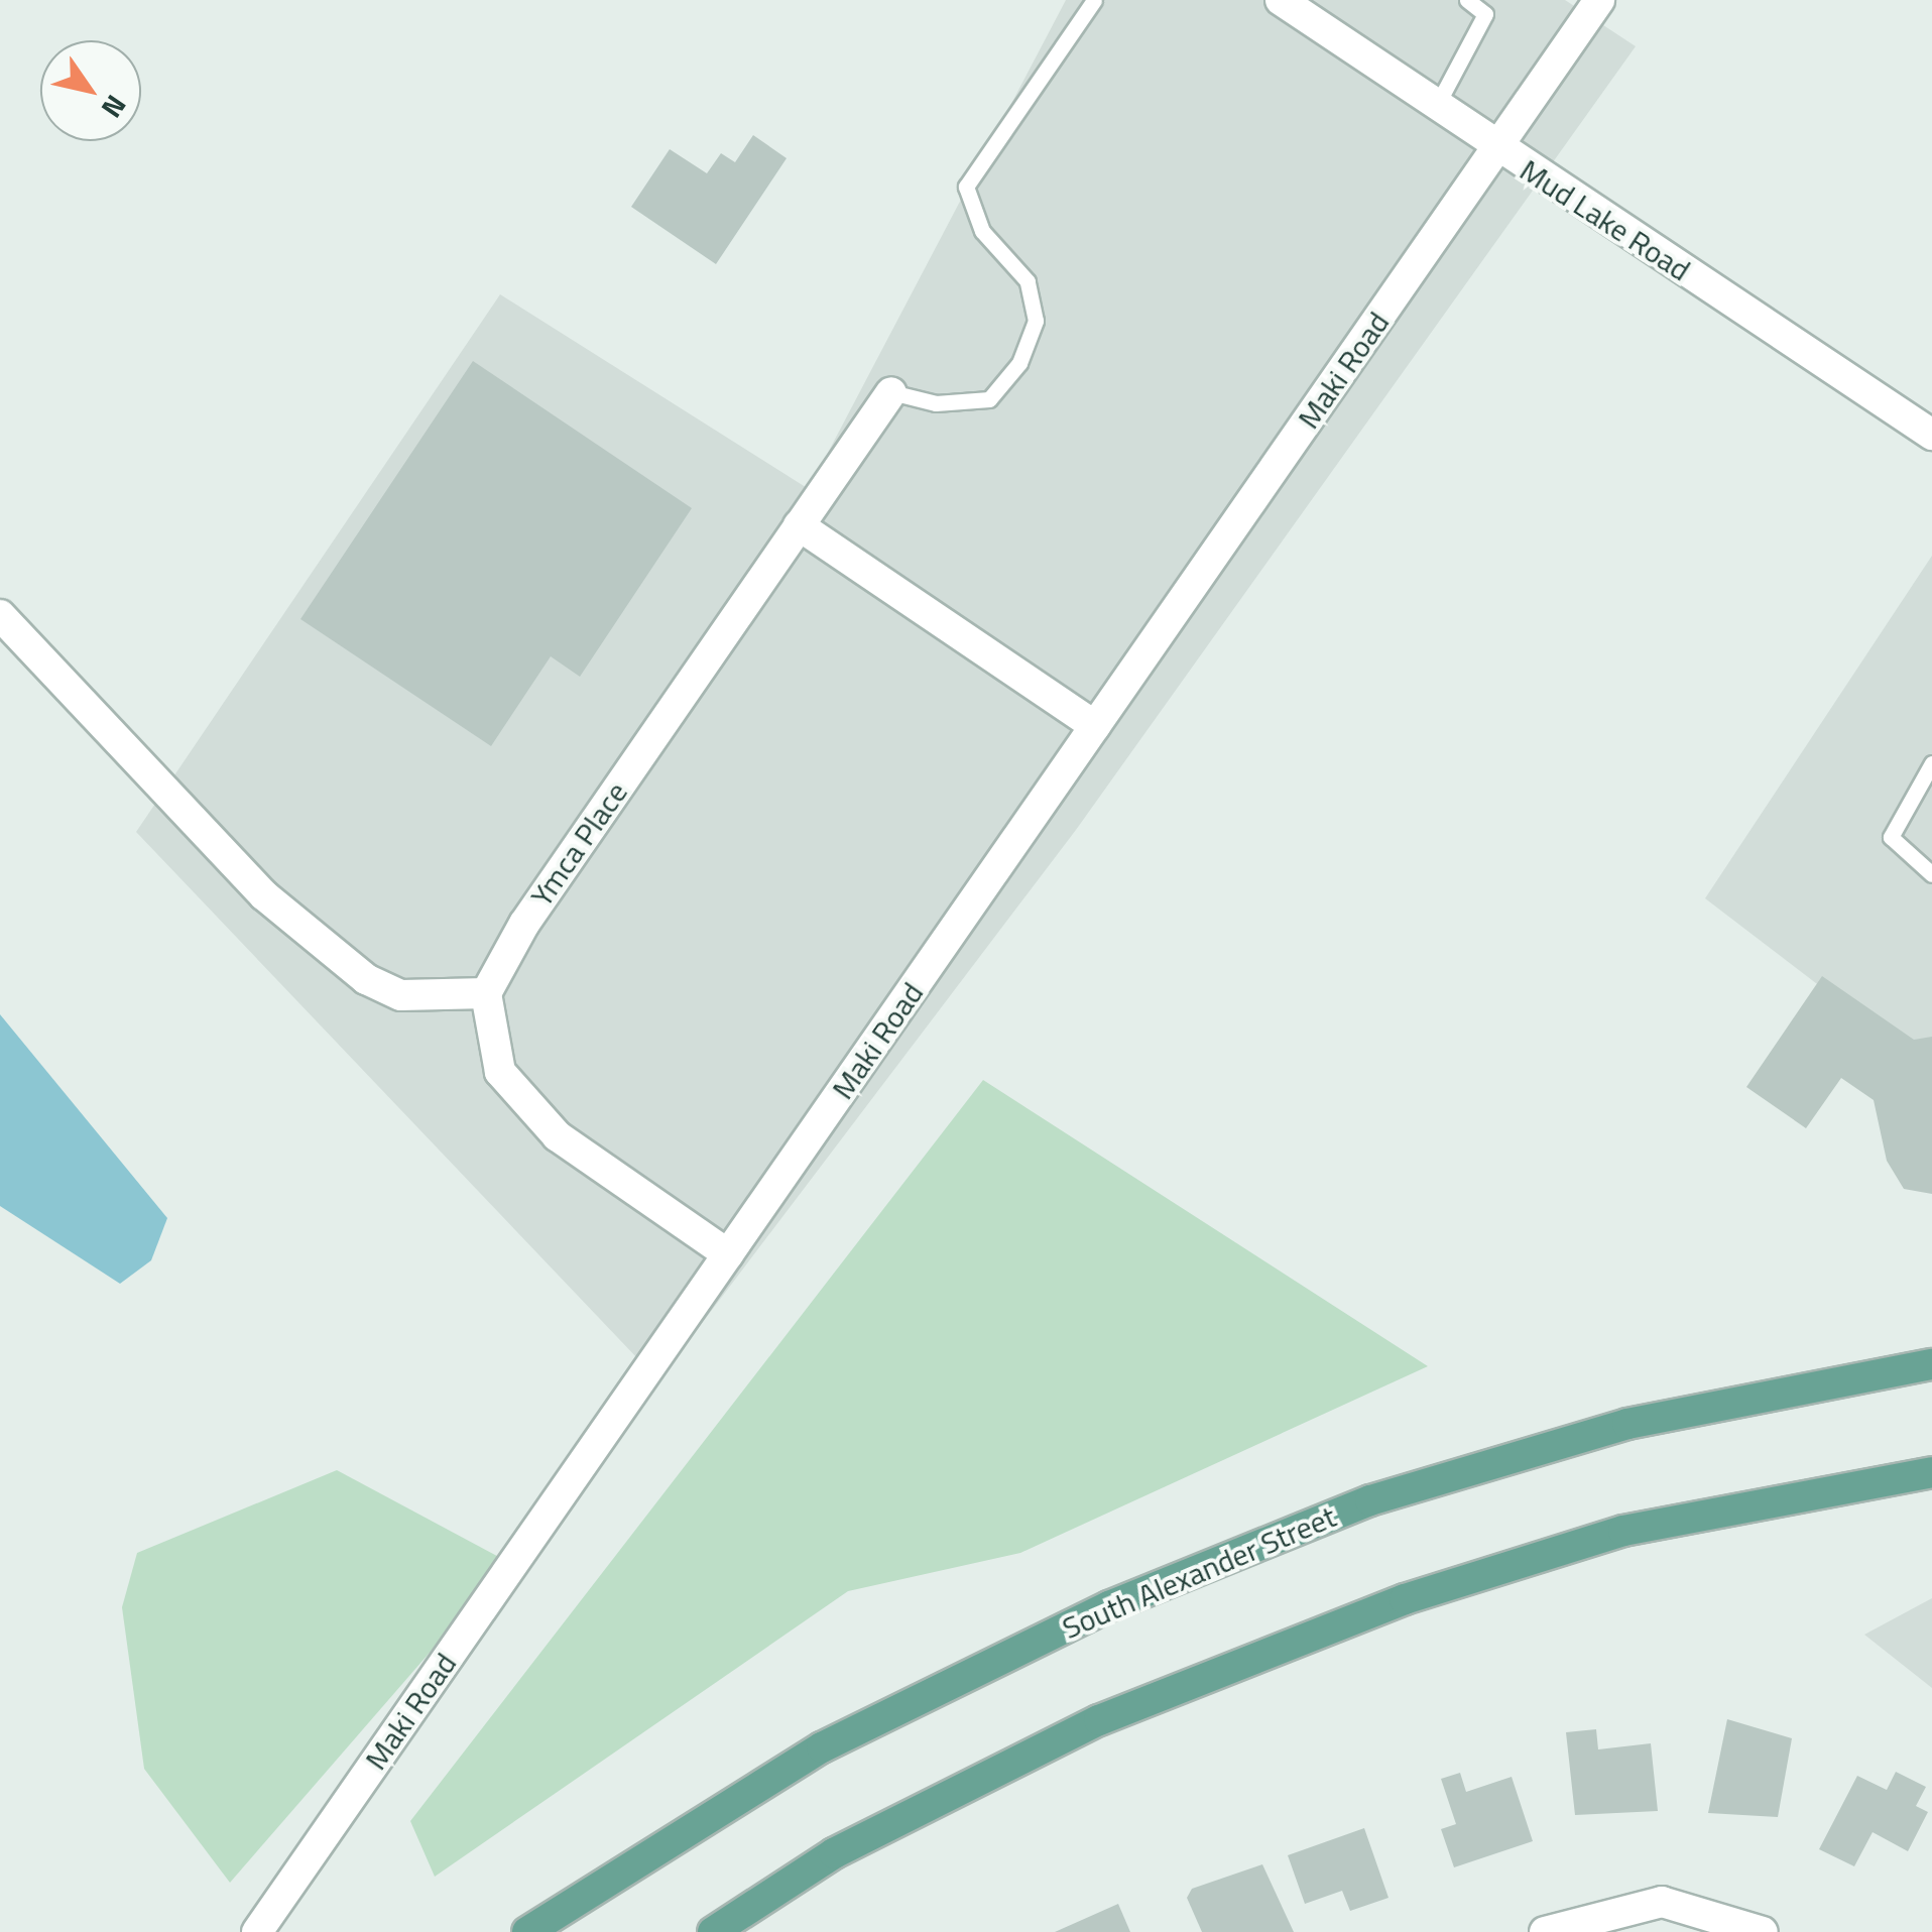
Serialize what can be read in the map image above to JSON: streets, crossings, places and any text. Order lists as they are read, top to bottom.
{
  "streets": {
    "main road": ["South Alexander Street"],
    "street": ["Mud Lake Road", "Maki Road", "Ymca Place"]
  },
  "crossings": [
    ["Mud Lake Road", "Maki Road"]
  ],
  "north": "bottom right"
}
